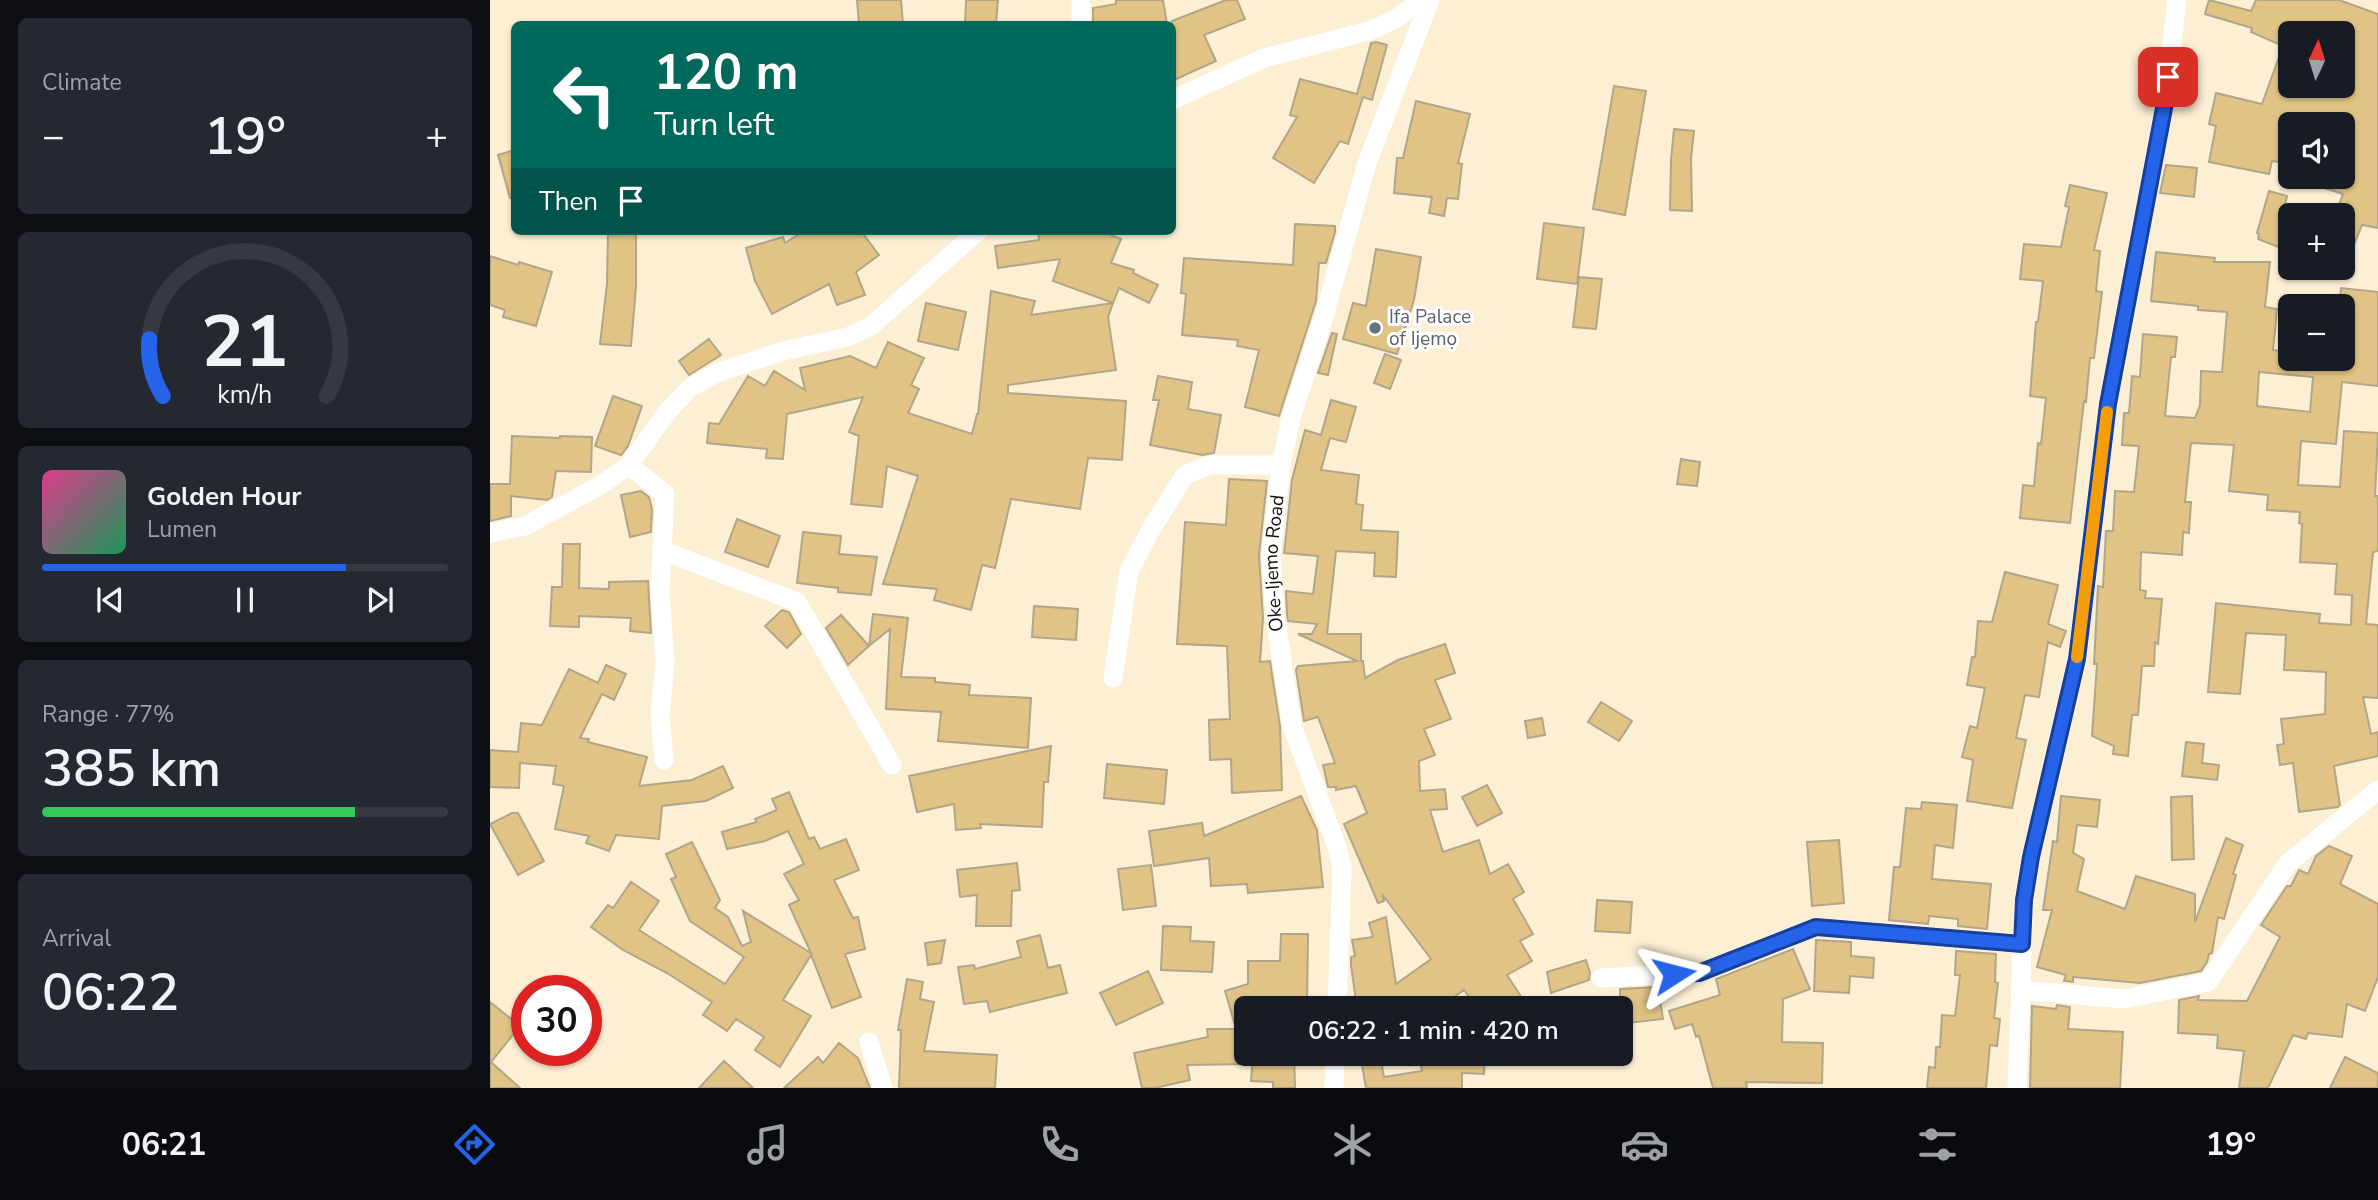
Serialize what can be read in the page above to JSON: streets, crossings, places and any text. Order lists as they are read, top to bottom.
{
  "streets": {
    "street": ["Oke-Ijemo Road"]
  },
  "places": ["Ifa Palace of Ijẹmọ"],
  "north": "top",
  "page": {
    "tile": [
      "Climate",
      ["Range · 77%", "385 km"],
      ["Arrival", "06:22"]
    ],
    "map_buttons": ["+", "−"],
    "turn": ["120 m", "Turn left"],
    "heat": ["−", "19°", "+"],
    "then": "Then",
    "song": ["Golden Hour", "Lumen"],
    "limit": "30",
    "trip": "06:22 · 1 min · 420 m",
    "tabs": ["06:21", "19°"],
    "gauge": ["21", "km/h"]
  }
}
